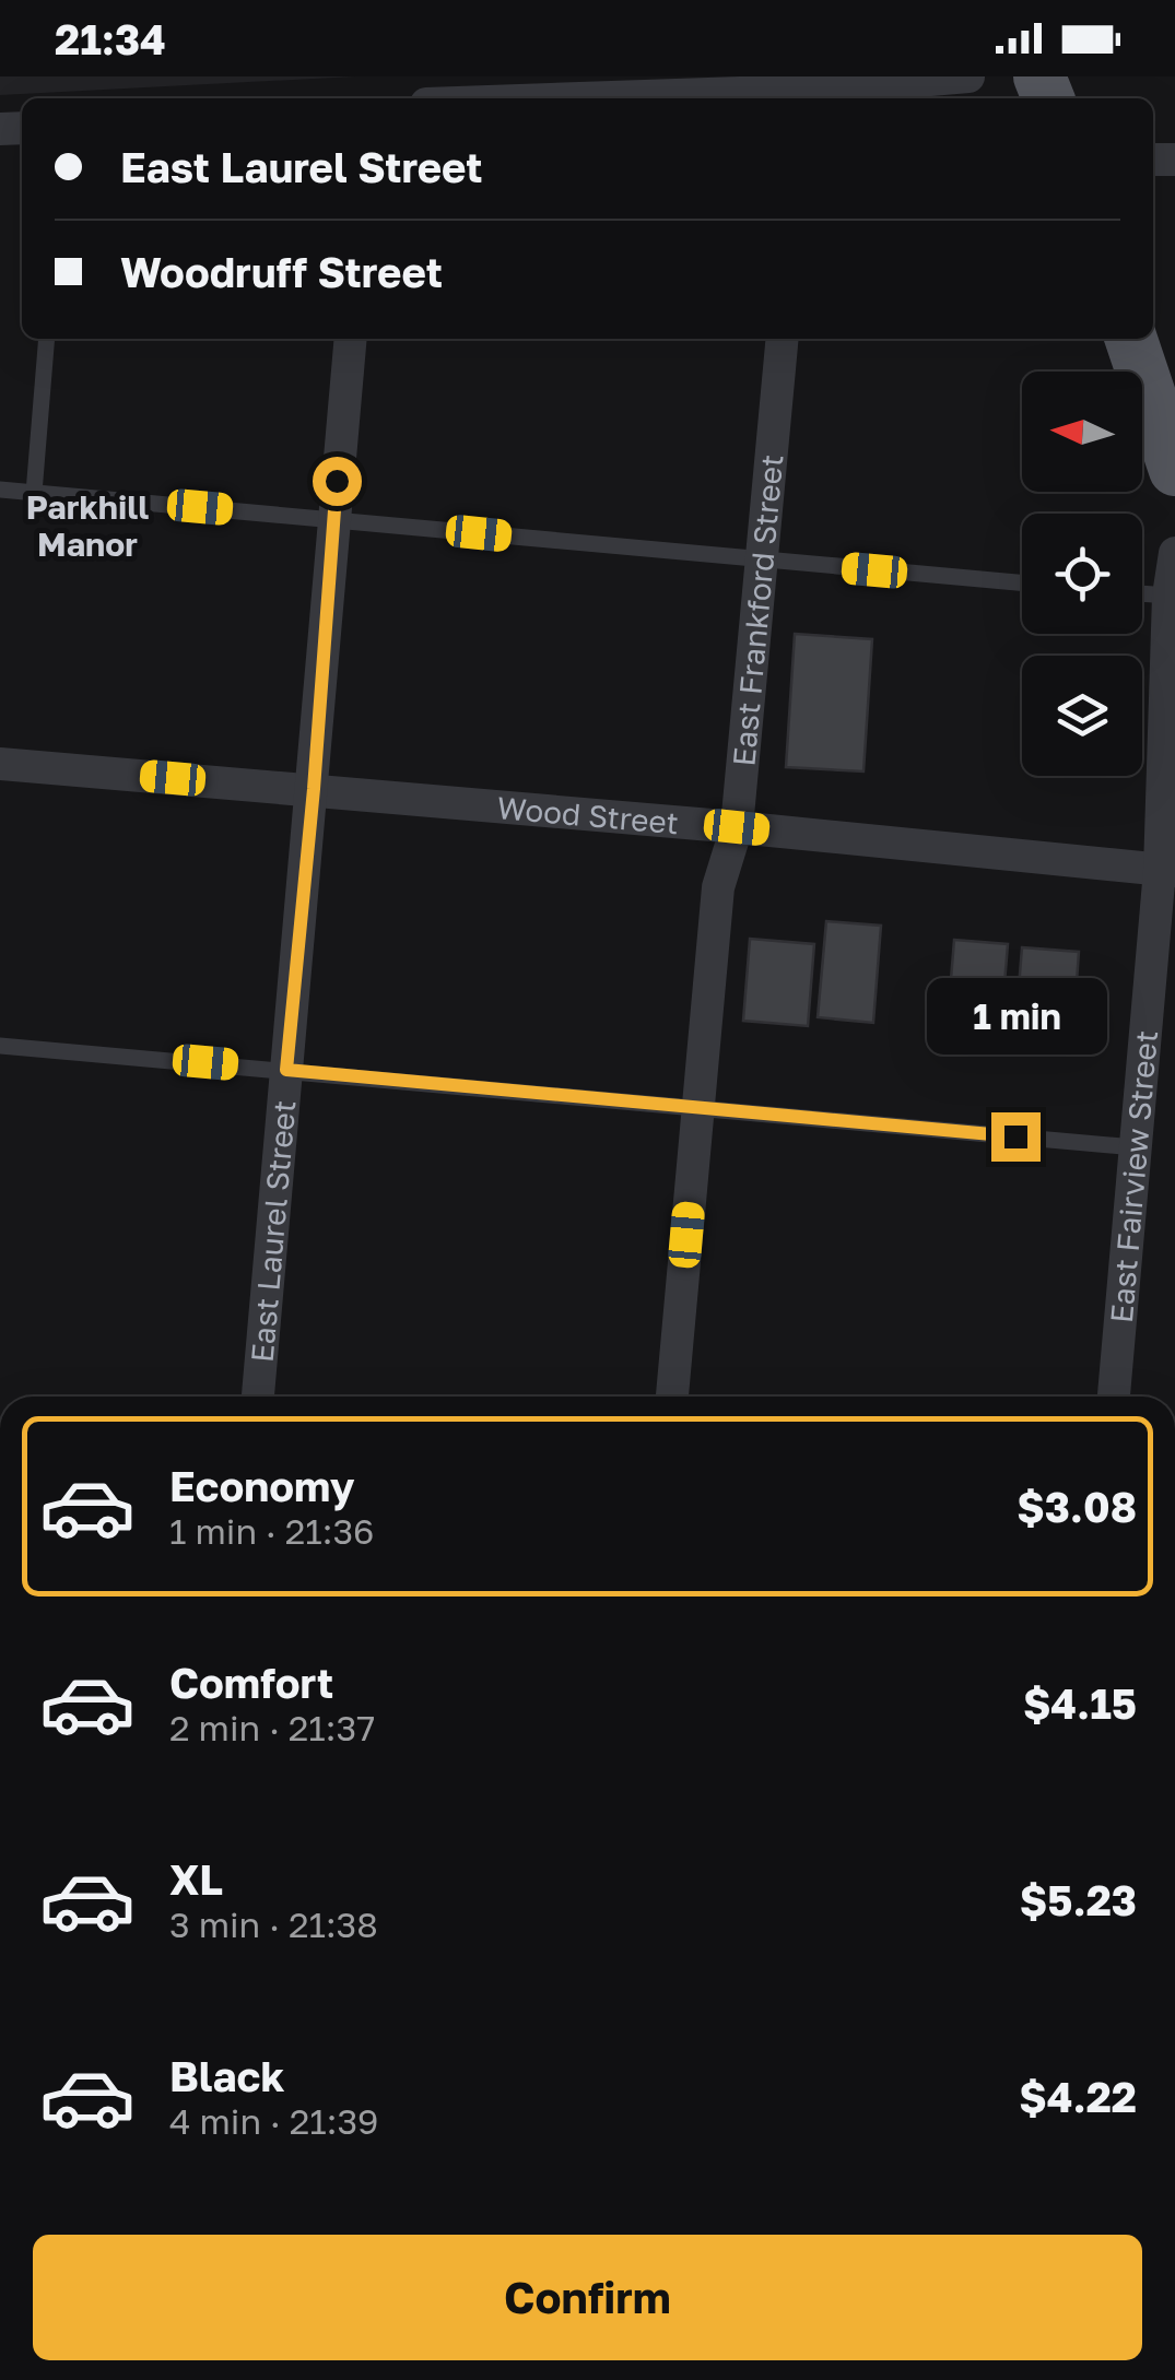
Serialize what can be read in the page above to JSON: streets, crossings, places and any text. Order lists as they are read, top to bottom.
{
  "streets": {
    "street": [
      "East Frankford Street",
      "Wood Street",
      "East Fairview Street",
      "East Laurel Street"
    ]
  },
  "crossings": [
    ["East Frankford Street", "Wood Street"],
    ["Wood Street", "East Fairview Street"],
    ["Wood Street", "East Laurel Street"]
  ],
  "districts": ["Parkhill Manor"],
  "north": "left",
  "page": {
    "status": "21:34",
    "banner": ["East Laurel Street", "Woodruff Street"],
    "bubble": "1 min",
    "list": [
      {
        "name": "Economy",
        "note": "1 min · 21:36",
        "value": "$3.08"
      },
      {
        "name": "Comfort",
        "note": "2 min · 21:37",
        "value": "$4.15"
      },
      {
        "name": "XL",
        "note": "3 min · 21:38",
        "value": "$5.23"
      },
      {
        "name": "Black",
        "note": "4 min · 21:39",
        "value": "$4.22"
      }
    ],
    "buttons": "Confirm"
  }
}
